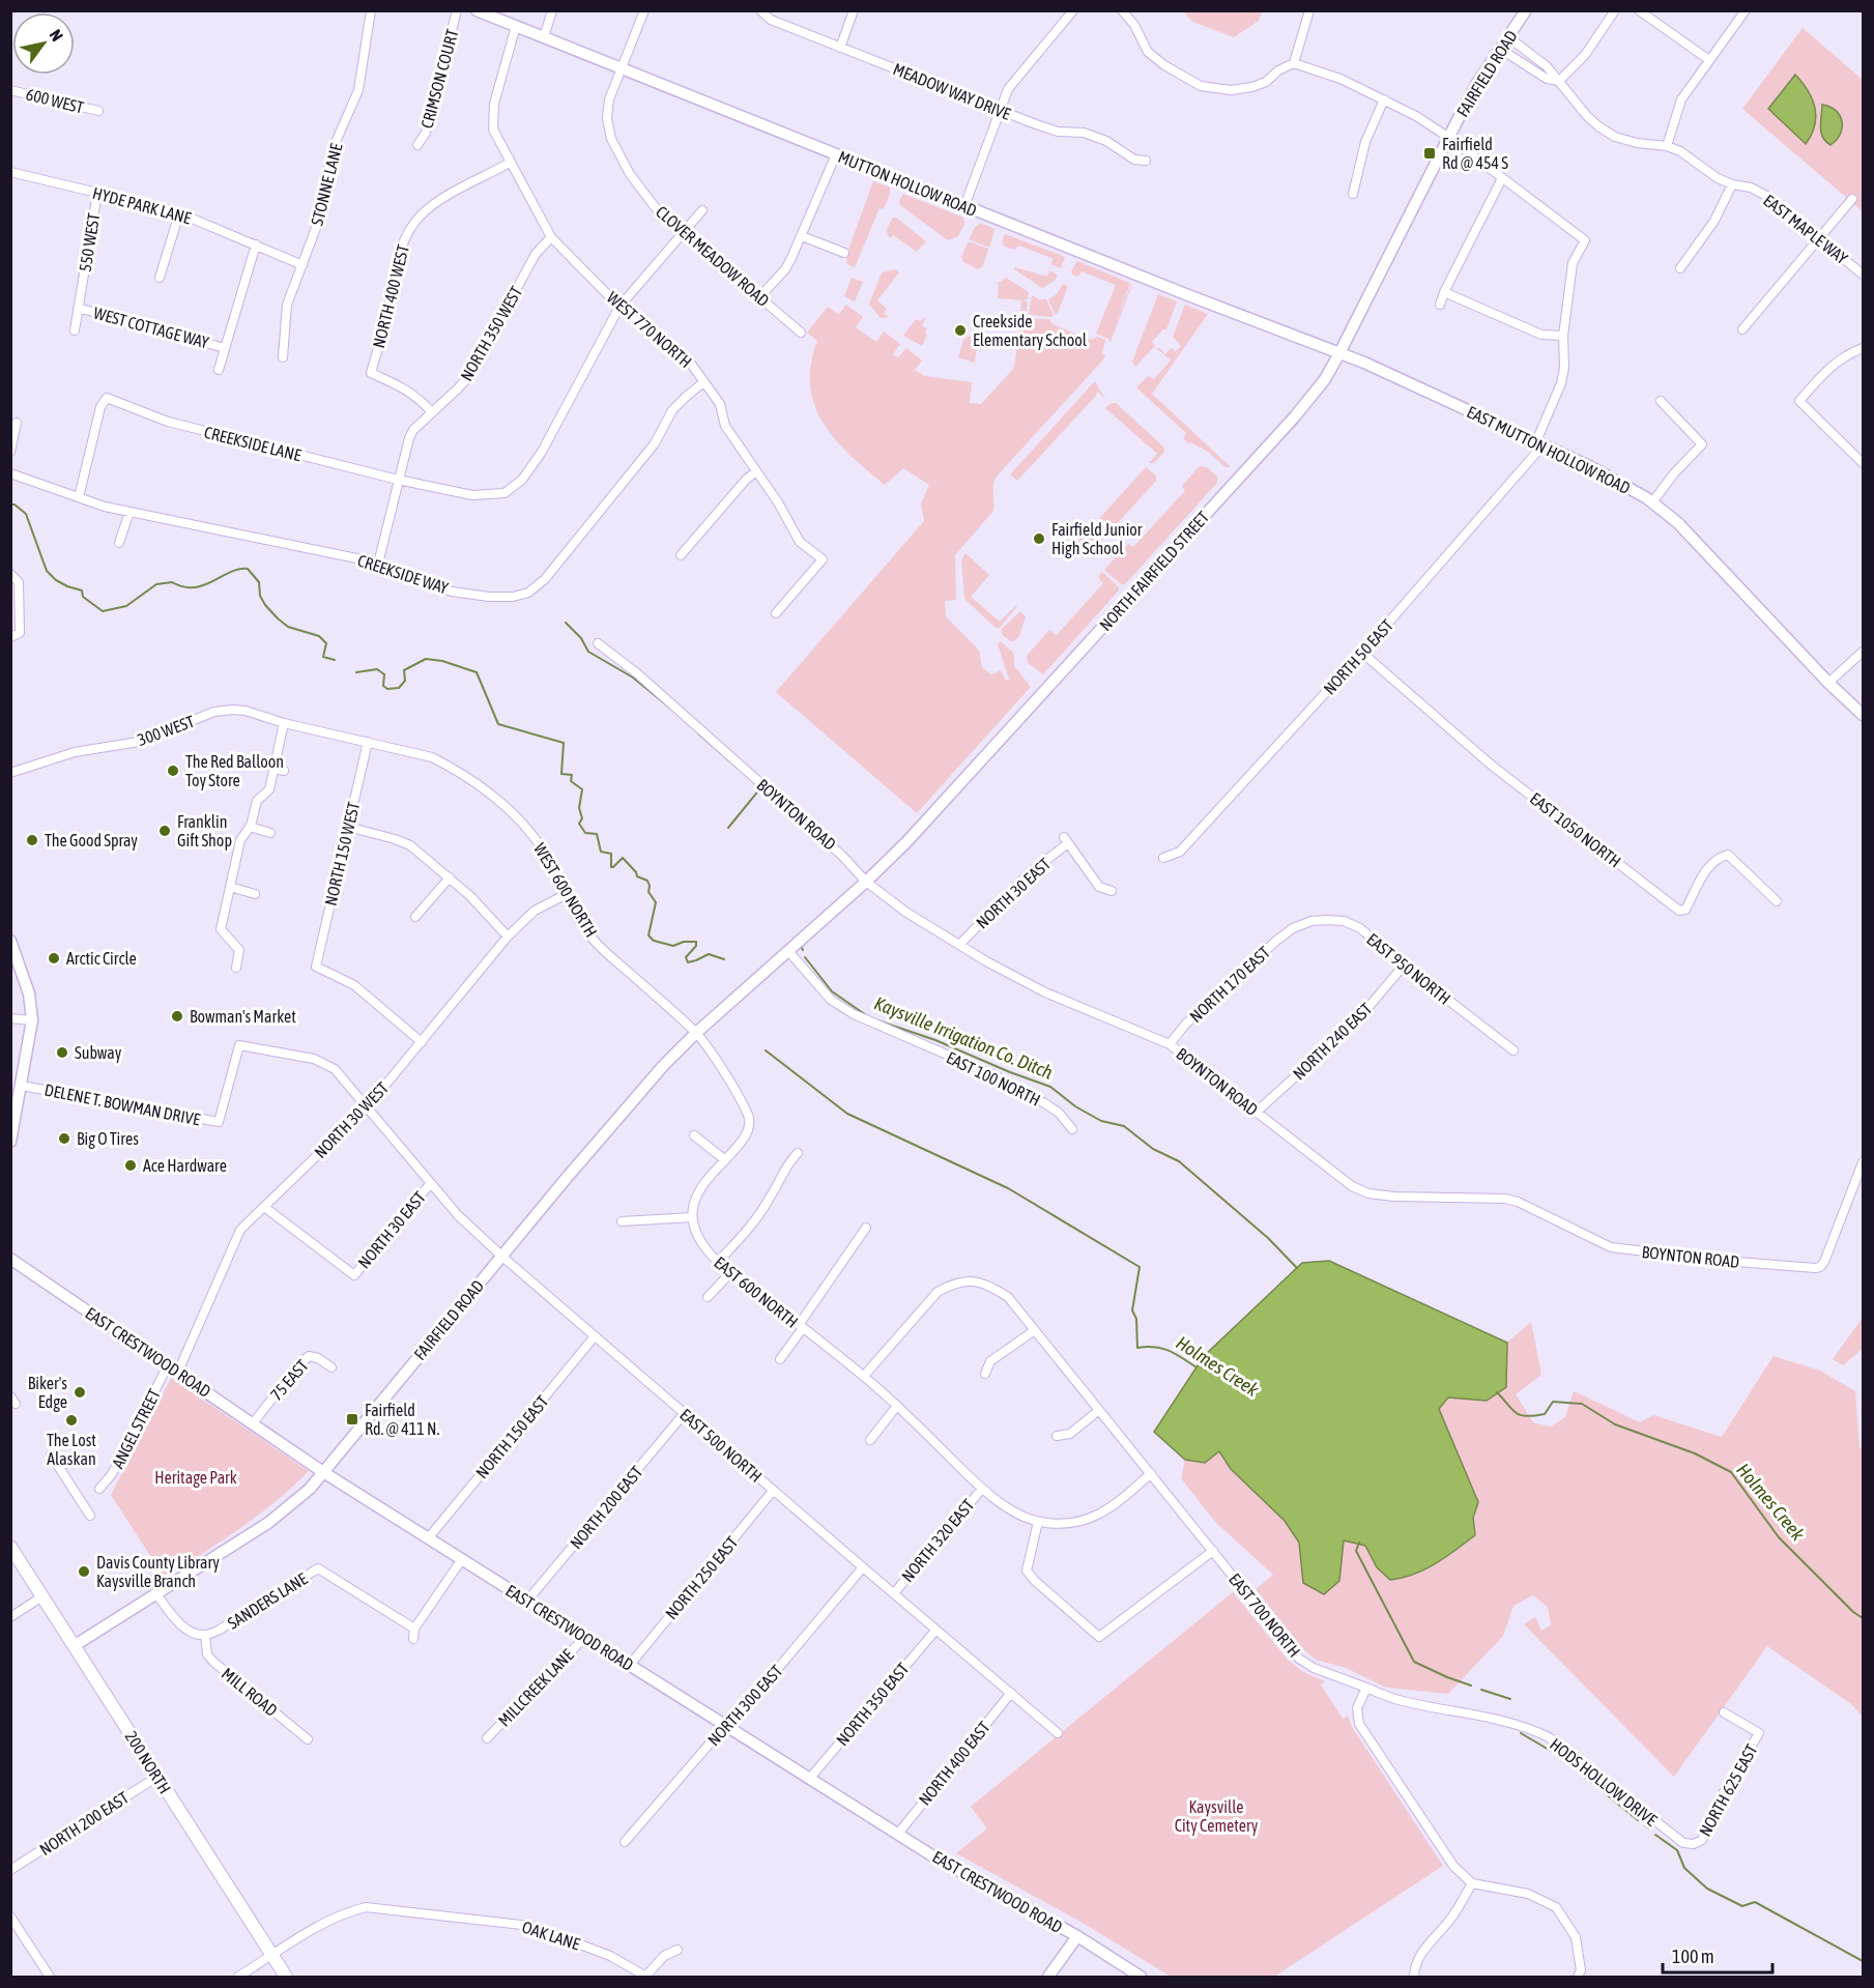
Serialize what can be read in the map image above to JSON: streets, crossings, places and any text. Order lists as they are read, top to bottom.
{
  "streets": {
    "main road": ["200 NORTH"],
    "street": [
      "FAIRFIELD ROAD",
      "CRIMSON COURT",
      "MEADOW WAY DRIVE",
      "600 WEST",
      "MUTTON HOLLOW ROAD",
      "STONNE LANE",
      "HYDE PARK LANE",
      "EAST MAPLE WAY",
      "550 WEST",
      "CLOVER MEADOW ROAD",
      "NORTH 400 WEST",
      "WEST COTTAGE WAY",
      "WEST 770 NORTH",
      "NORTH 350 WEST",
      "CREEKSIDE LANE",
      "EAST MUTTON HOLLOW ROAD",
      "NORTH FAIRFIELD STREET",
      "CREEKSIDE WAY",
      "NORTH 50 EAST",
      "300 WEST",
      "BOYNTON ROAD",
      "EAST 1050 NORTH",
      "NORTH 150 WEST",
      "WEST 600 NORTH",
      "NORTH 30 EAST",
      "EAST 950 NORTH",
      "NORTH 170 EAST",
      "NORTH 240 EAST",
      "EAST 100 NORTH",
      "DELENE T. BOWMAN DRIVE",
      "NORTH 30 WEST",
      "EAST 600 NORTH",
      "EAST CRESTWOOD ROAD",
      "75 EAST",
      "ANGEL STREET",
      "NORTH 150 EAST",
      "EAST 500 NORTH",
      "NORTH 200 EAST",
      "NORTH 320 EAST",
      "NORTH 250 EAST",
      "SANDERS LANE",
      "EAST 700 NORTH",
      "MILLCREEK LANE",
      "MILL ROAD",
      "NORTH 350 EAST",
      "NORTH 300 EAST",
      "NORTH 400 EAST",
      "HODS HOLLOW DRIVE",
      "NORTH 625 EAST",
      "OAK LANE"
    ]
  },
  "crossings": [
    ["FAIRFIELD ROAD", "EAST MAPLE WAY"],
    ["FAIRFIELD ROAD", "NORTH FAIRFIELD STREET"],
    ["FAIRFIELD ROAD", "WEST 600 NORTH"],
    ["FAIRFIELD ROAD", "EAST 100 NORTH"],
    ["FAIRFIELD ROAD", "EAST CRESTWOOD ROAD"],
    ["FAIRFIELD ROAD", "EAST 500 NORTH"],
    ["FAIRFIELD ROAD", "200 NORTH"],
    ["MUTTON HOLLOW ROAD", "CLOVER MEADOW ROAD"],
    ["MUTTON HOLLOW ROAD", "WEST 770 NORTH"],
    ["MUTTON HOLLOW ROAD", "EAST MUTTON HOLLOW ROAD"],
    ["MUTTON HOLLOW ROAD", "NORTH FAIRFIELD STREET"],
    ["STONNE LANE", "HYDE PARK LANE"],
    ["HYDE PARK LANE", "550 WEST"],
    ["550 WEST", "WEST COTTAGE WAY"],
    ["NORTH 400 WEST", "WEST 770 NORTH"],
    ["NORTH 400 WEST", "NORTH 350 WEST"],
    ["WEST 770 NORTH", "NORTH 350 WEST"],
    ["WEST 770 NORTH", "CREEKSIDE LANE"],
    ["WEST 770 NORTH", "CREEKSIDE WAY"],
    ["NORTH 350 WEST", "CREEKSIDE LANE"],
    ["NORTH 350 WEST", "CREEKSIDE WAY"],
    ["CREEKSIDE LANE", "CREEKSIDE WAY"],
    ["EAST MUTTON HOLLOW ROAD", "NORTH FAIRFIELD STREET"],
    ["EAST MUTTON HOLLOW ROAD", "NORTH 50 EAST"],
    ["NORTH FAIRFIELD STREET", "BOYNTON ROAD"],
    ["NORTH FAIRFIELD STREET", "EAST 100 NORTH"],
    ["NORTH 50 EAST", "EAST 1050 NORTH"],
    ["300 WEST", "WEST 600 NORTH"],
    ["BOYNTON ROAD", "NORTH 30 EAST"],
    ["BOYNTON ROAD", "NORTH 170 EAST"],
    ["BOYNTON ROAD", "NORTH 240 EAST"],
    ["NORTH 150 WEST", "WEST 600 NORTH"],
    ["NORTH 150 WEST", "NORTH 30 WEST"],
    ["WEST 600 NORTH", "NORTH 30 WEST"],
    ["NORTH 30 EAST", "NORTH 30 WEST"],
    ["NORTH 30 EAST", "EAST 500 NORTH"],
    ["EAST 950 NORTH", "NORTH 170 EAST"],
    ["EAST 950 NORTH", "NORTH 240 EAST"],
    ["DELENE T. BOWMAN DRIVE", "EAST 500 NORTH"],
    ["NORTH 30 WEST", "EAST CRESTWOOD ROAD"],
    ["NORTH 30 WEST", "ANGEL STREET"],
    ["NORTH 30 WEST", "EAST 500 NORTH"],
    ["EAST 600 NORTH", "NORTH 320 EAST"],
    ["EAST 600 NORTH", "EAST 700 NORTH"],
    ["EAST CRESTWOOD ROAD", "75 EAST"],
    ["EAST CRESTWOOD ROAD", "ANGEL STREET"],
    ["EAST CRESTWOOD ROAD", "NORTH 150 EAST"],
    ["EAST CRESTWOOD ROAD", "NORTH 200 EAST"],
    ["EAST CRESTWOOD ROAD", "NORTH 250 EAST"],
    ["EAST CRESTWOOD ROAD", "MILLCREEK LANE"],
    ["EAST CRESTWOOD ROAD", "NORTH 350 EAST"],
    ["EAST CRESTWOOD ROAD", "NORTH 300 EAST"],
    ["EAST CRESTWOOD ROAD", "NORTH 400 EAST"],
    ["NORTH 150 EAST", "EAST 500 NORTH"],
    ["EAST 500 NORTH", "NORTH 200 EAST"],
    ["EAST 500 NORTH", "NORTH 320 EAST"],
    ["EAST 500 NORTH", "NORTH 250 EAST"],
    ["EAST 500 NORTH", "NORTH 350 EAST"],
    ["EAST 500 NORTH", "NORTH 300 EAST"],
    ["EAST 500 NORTH", "NORTH 400 EAST"],
    ["NORTH 200 EAST", "200 NORTH"],
    ["SANDERS LANE", "MILL ROAD"],
    ["EAST 700 NORTH", "HODS HOLLOW DRIVE"],
    ["200 NORTH", "OAK LANE"],
    ["HODS HOLLOW DRIVE", "NORTH 625 EAST"]
  ],
  "water": ["Kaysville Irrigation Co. Ditch", "Holmes Creek"],
  "parks": ["Heritage Park", "Kaysville City Cemetery"],
  "places": {
    "transit": ["Fairfield Rd @ 454 S", "Fairfield Rd. @ 411 N."],
    "other": [
      "Creekside Elementary School",
      "Fairfield Junior High School",
      "The Red Balloon Toy Store",
      "Franklin Gift Shop",
      "The Good Spray",
      "Arctic Circle",
      "Bowman's Market",
      "Subway",
      "Big O Tires",
      "Ace Hardware",
      "Biker's Edge",
      "The Lost Alaskan",
      "Davis County Library Kaysville Branch"
    ]
  },
  "scale_bar": "100 m",
  "north": "top right"
}
